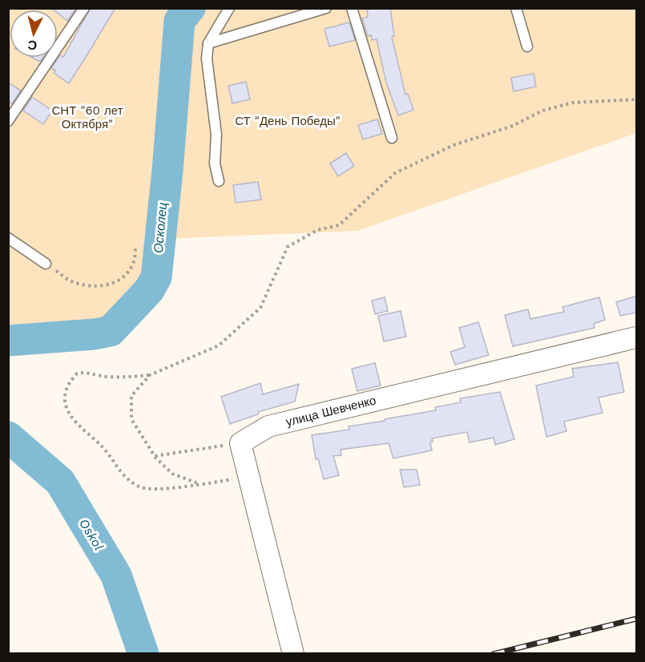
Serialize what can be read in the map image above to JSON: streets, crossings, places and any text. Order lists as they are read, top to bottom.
{
  "streets": {
    "street": ["улица Шевченко"]
  },
  "water": ["Осколец", "Oskol"],
  "parks": ["СНТ \"60 лет Октября\"", "СТ \"День Победы\""],
  "north": "bottom"
}
